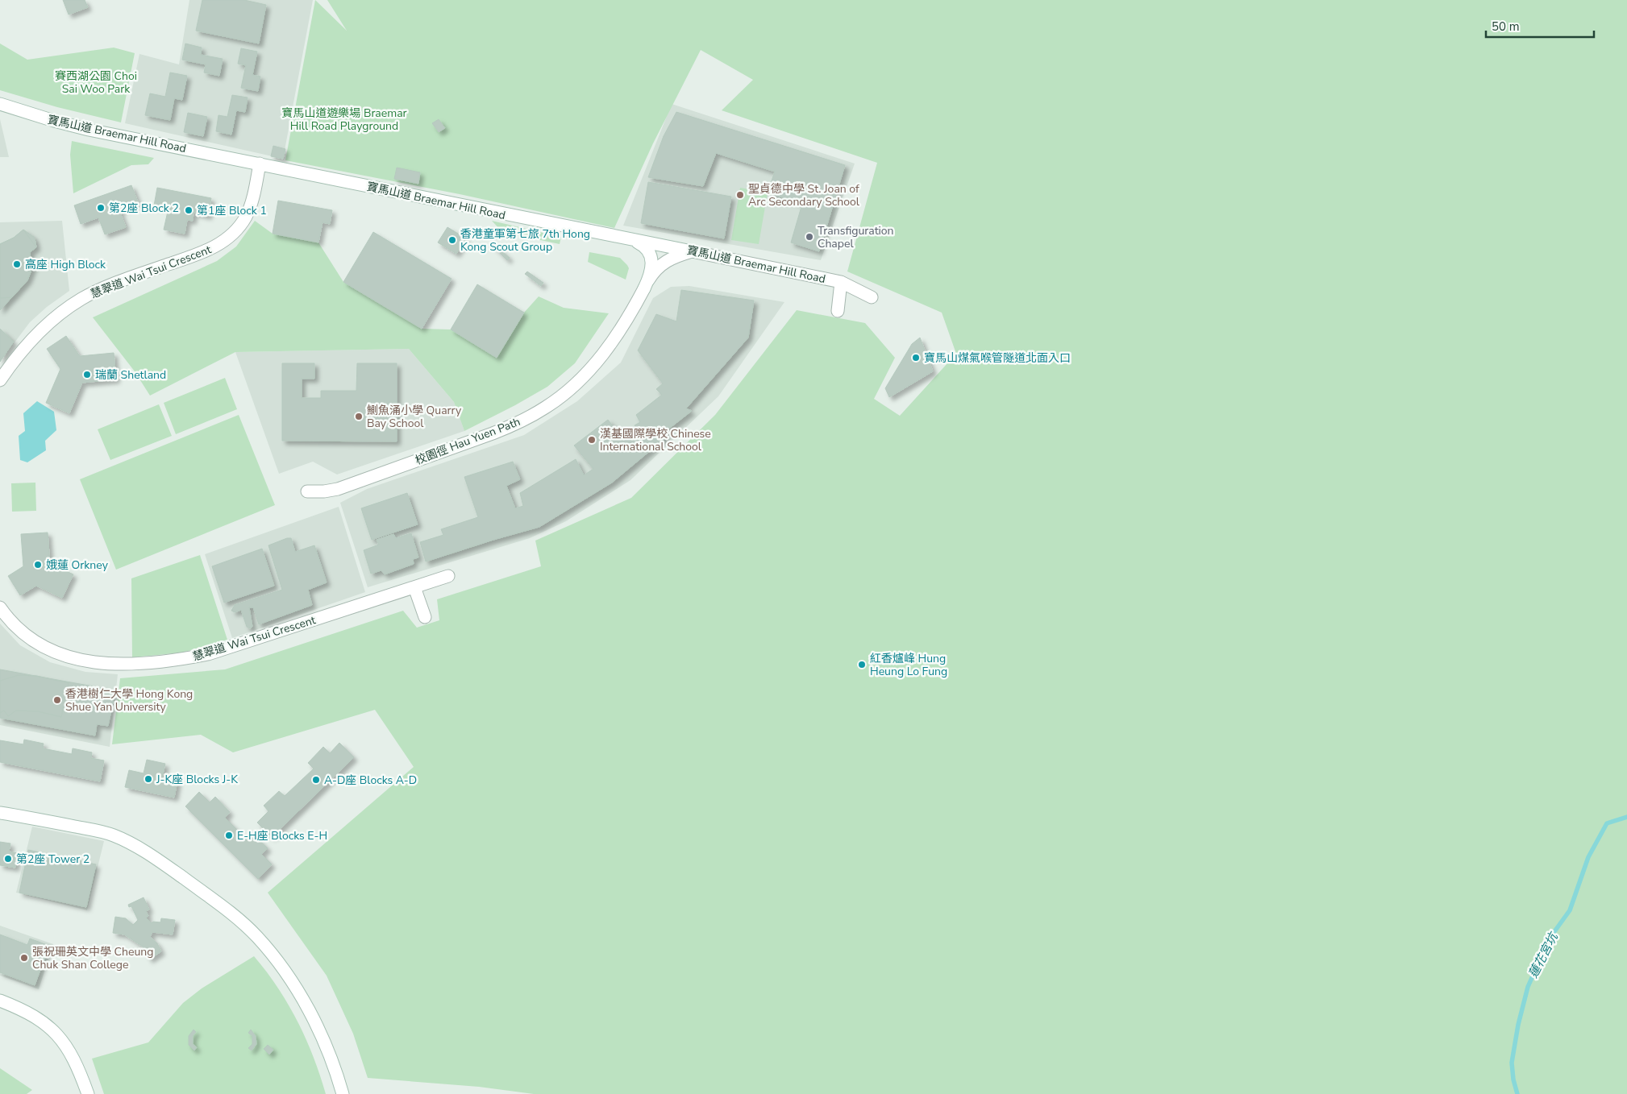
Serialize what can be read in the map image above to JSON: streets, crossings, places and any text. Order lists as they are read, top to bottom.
{
  "streets": {
    "street": ["寶馬山道 Braemar Hill Road", "慧翠道 Wai Tsui Crescent", "校園徑 Hau Yuen Path"]
  },
  "crossings": [
    ["寶馬山道 Braemar Hill Road", "慧翠道 Wai Tsui Crescent"],
    ["寶馬山道 Braemar Hill Road", "校園徑 Hau Yuen Path"]
  ],
  "water": ["蓮花宮坑"],
  "parks": ["賽西湖公園 Choi Sai Woo Park", "寶馬山道遊樂場 Braemar Hill Road Playground"],
  "places": [
    "聖貞德中學 St. Joan of Arc Secondary School",
    "第2座 Block 2",
    "第1座 Block 1",
    "Transfiguration Chapel",
    "香港童軍第七旅 7th Hong Kong Scout Group",
    "高座 High Block",
    "寶馬山煤氣喉管隧道北面入口",
    "瑞蘭 Shetland",
    "鰂魚涌小學 Quarry Bay School",
    "漢基國際學校 Chinese International School",
    "娥蓮 Orkney",
    "紅香爐峰 Hung Heung Lo Fung",
    "香港樹仁大學 Hong Kong Shue Yan University",
    "J-K座 Blocks J-K",
    "A-D座 Blocks A-D",
    "E-H座 Blocks E-H",
    "第2座 Tower 2",
    "張祝珊英文中學 Cheung Chuk Shan College"
  ],
  "scale_bar": "50 m"
}
